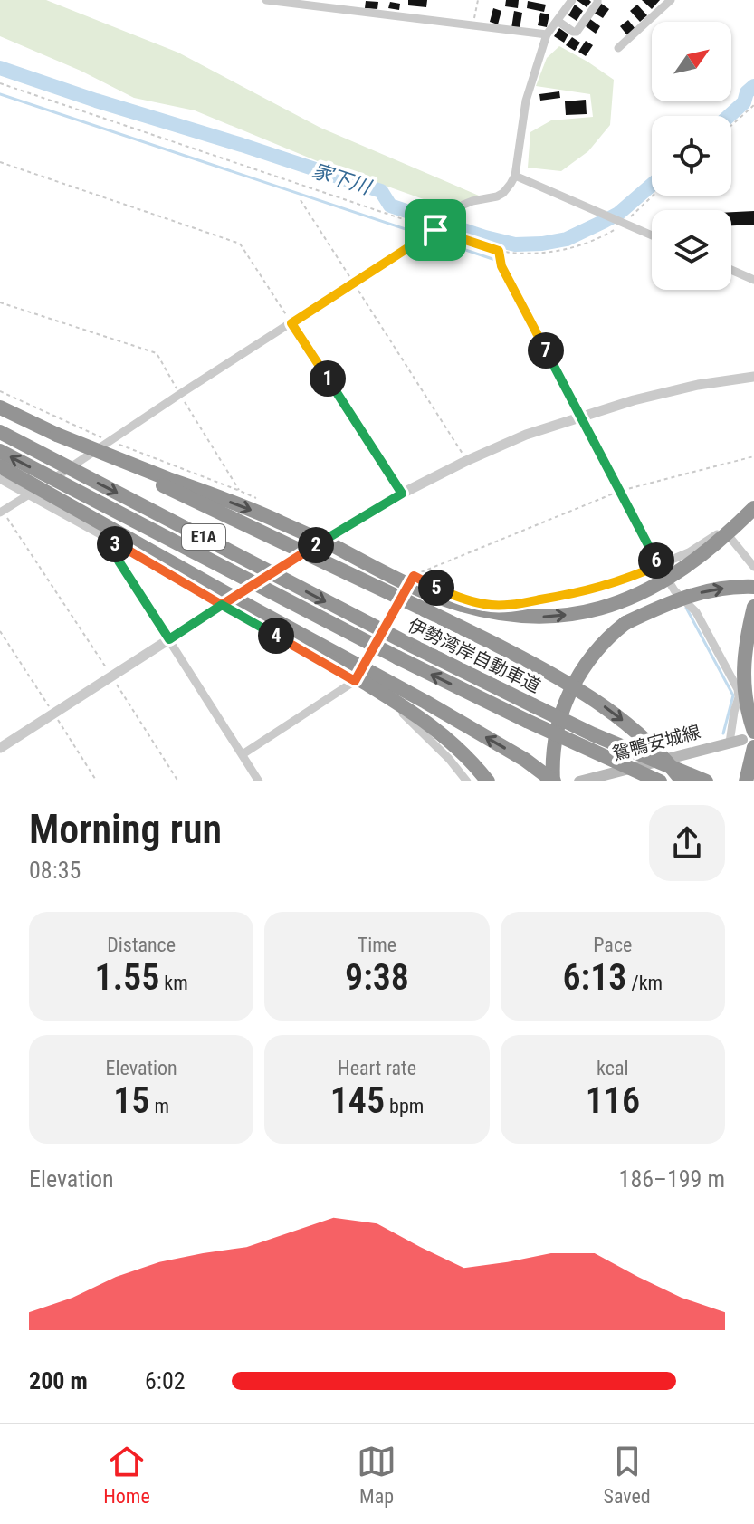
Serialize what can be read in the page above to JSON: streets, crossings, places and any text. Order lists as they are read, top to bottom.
{
  "streets": {
    "highway": ["E1A", "伊勢湾岸自動車道"],
    "main road": ["鴛鴨安城線"]
  },
  "water": ["家下川"],
  "north": "top right",
  "page": {
    "pins": [
      "7",
      "1",
      "3",
      "2",
      "6",
      "5",
      "4"
    ],
    "heading": ["Morning run", "08:35"],
    "stats": [
      ["Distance", "1.55 km"],
      ["Time", "9:38"],
      ["Pace", "6:13 /km"],
      ["Elevation", "15 m"],
      ["Heart rate", "145 bpm"],
      ["kcal", "116"]
    ],
    "chart": ["Elevation", "186–199 m"],
    "list": [
      {
        "name": "200 m",
        "note": "6:02"
      }
    ],
    "tabs": ["Home", "Map", "Saved"]
  }
}
